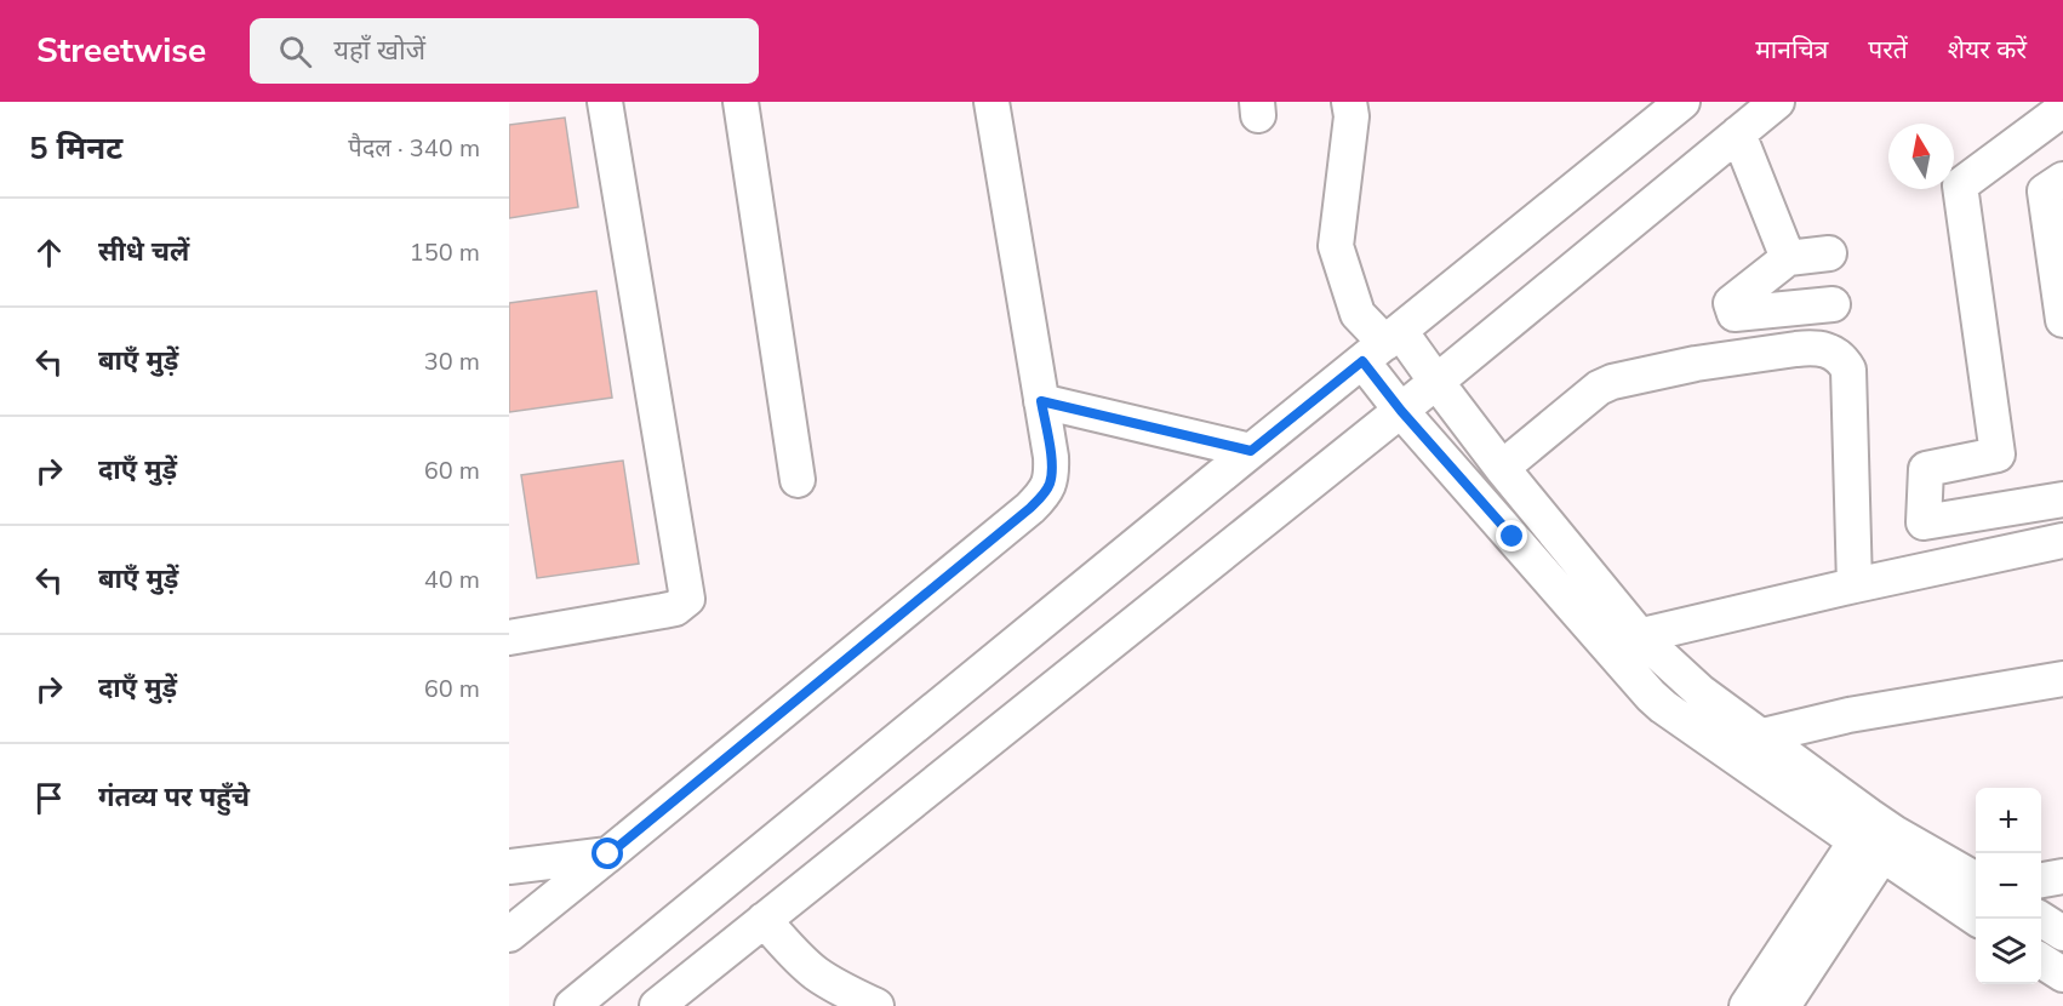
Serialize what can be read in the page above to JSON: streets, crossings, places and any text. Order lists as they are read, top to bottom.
{
  "north": "top",
  "page": {
    "header": "Streetwise",
    "search": "यहाँ खोजें",
    "nav": ["मानचित्र", "परतें", "शेयर करें"],
    "heading": ["5 मिनट", "पैदल · 340 m"],
    "list": [
      ["सीधे चलें", "150 m"],
      ["बाएँ मुड़ें", "30 m"],
      ["दाएँ मुड़ें", "60 m"],
      ["बाएँ मुड़ें", "40 m"],
      ["दाएँ मुड़ें", "60 m"],
      "गंतव्य पर पहुँचे"
    ],
    "map_buttons": ["+", "−"]
  }
}
